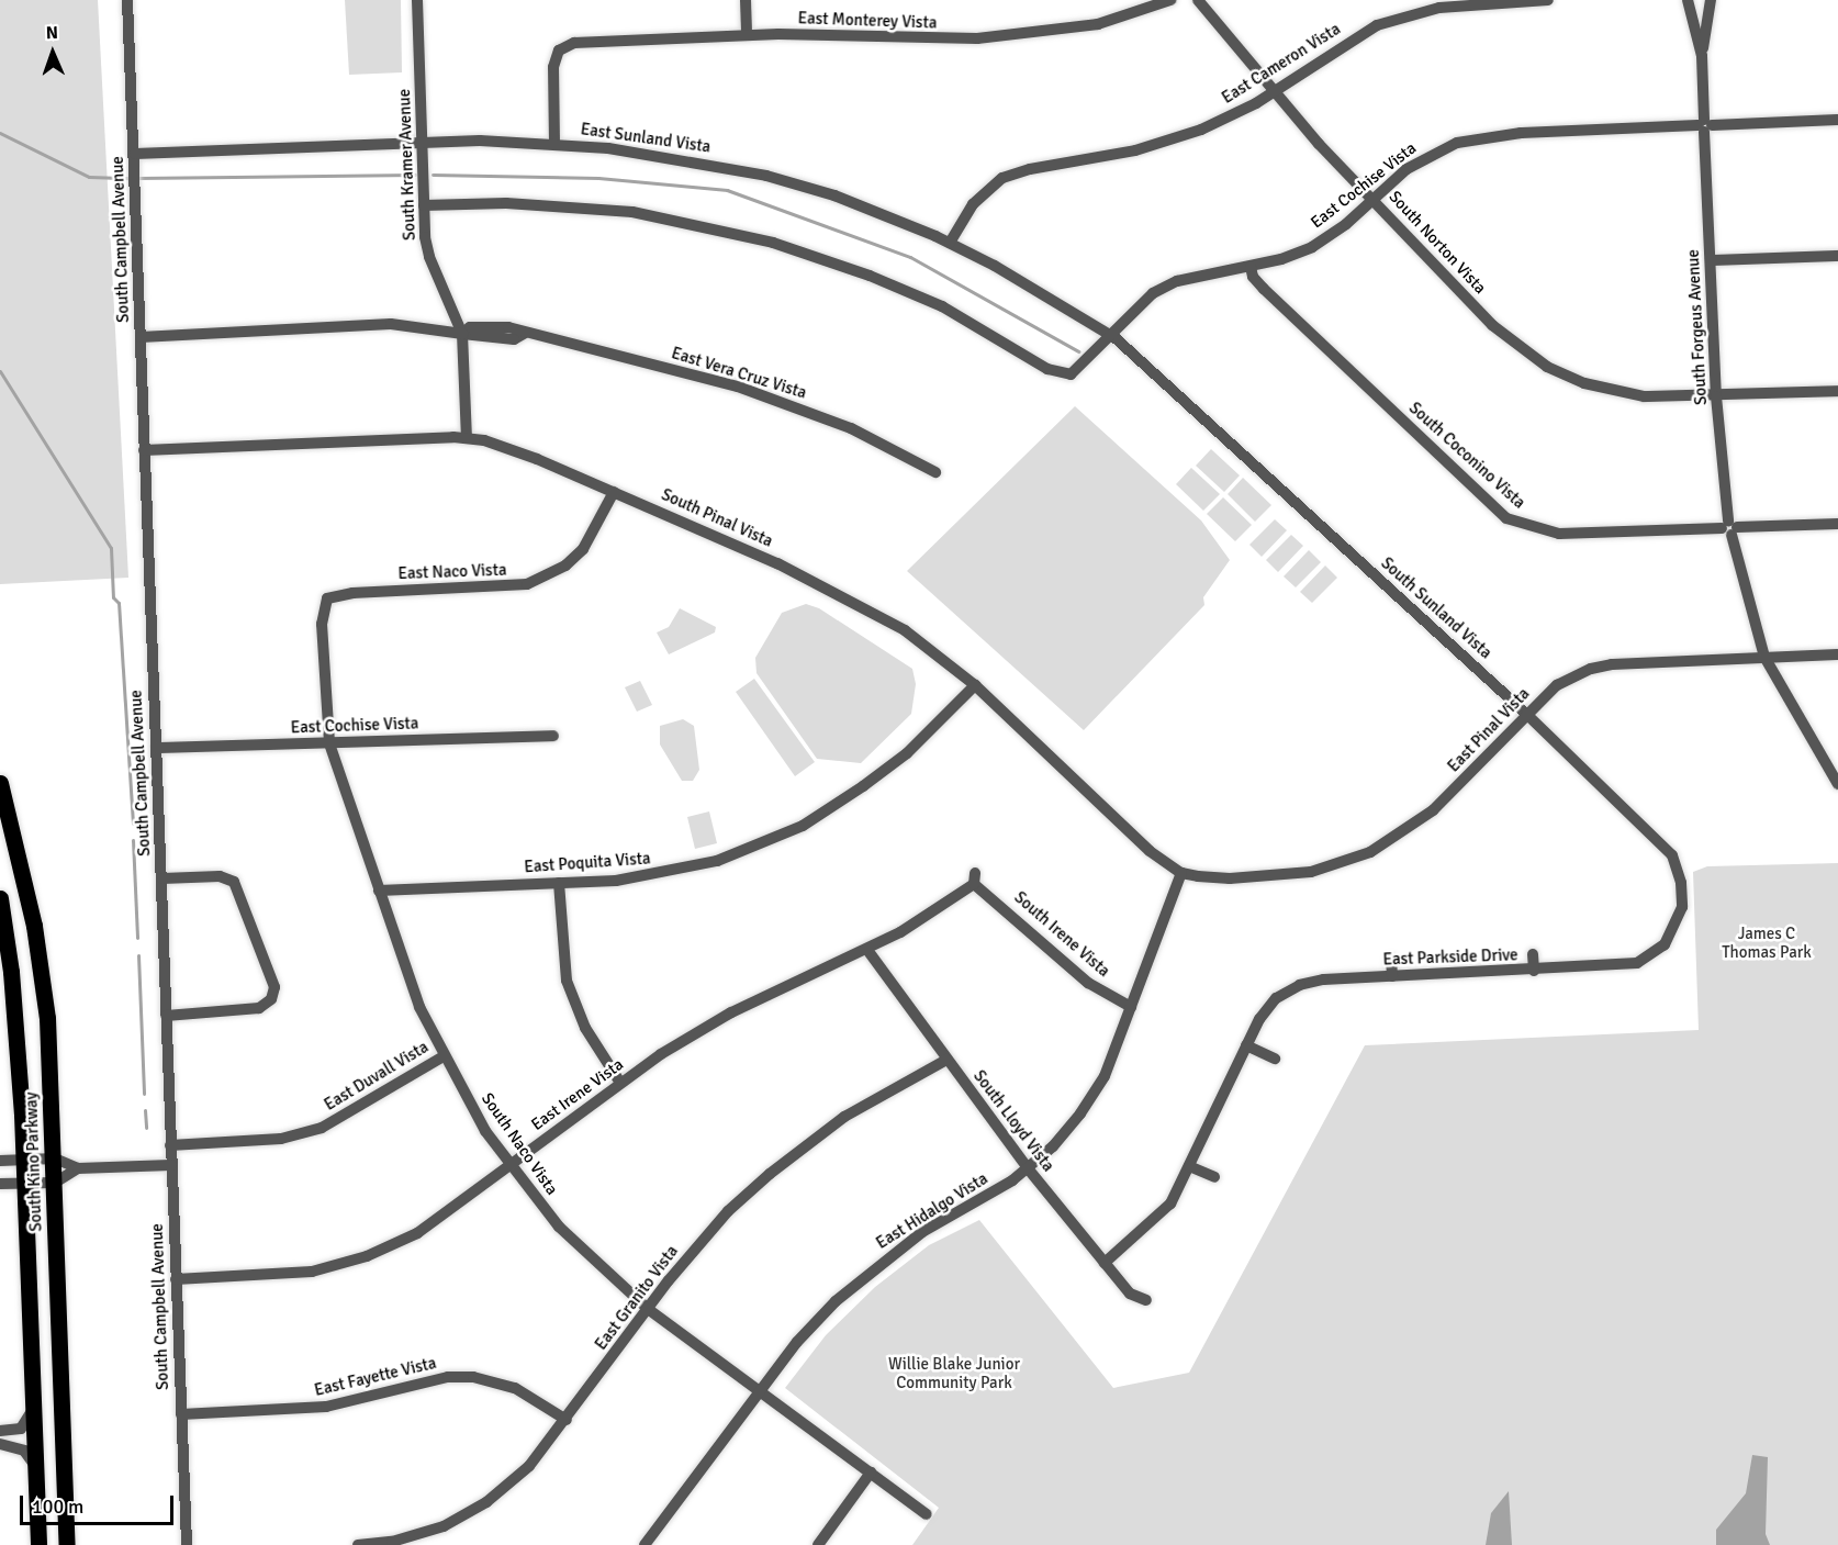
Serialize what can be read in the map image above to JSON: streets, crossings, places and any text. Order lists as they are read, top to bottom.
{
  "streets": {
    "main road": ["South Kino Parkway"],
    "street": [
      "East Monterey Vista",
      "East Cameron Vista",
      "East Sunland Vista",
      "South Kramer Avenue",
      "East Cochise Vista",
      "South Campbell Avenue",
      "South Norton Vista",
      "South Forgeus Avenue",
      "East Vera Cruz Vista",
      "South Coconino Vista",
      "South Pinal Vista",
      "East Naco Vista",
      "South Sunland Vista",
      "East Pinal Vista",
      "East Poquita Vista",
      "South Irene Vista",
      "East Parkside Drive",
      "East Duvall Vista",
      "East Irene Vista",
      "South Lloyd Vista",
      "South Naco Vista",
      "East Hidalgo Vista",
      "East Granito Vista",
      "East Fayette Vista"
    ]
  },
  "crossings": [
    ["East Monterey Vista", "East Sunland Vista"],
    ["East Cameron Vista", "East Sunland Vista"],
    ["East Cameron Vista", "South Norton Vista"],
    ["East Sunland Vista", "South Kramer Avenue"],
    ["East Sunland Vista", "East Cochise Vista"],
    ["East Sunland Vista", "South Campbell Avenue"],
    ["East Sunland Vista", "South Sunland Vista"],
    ["South Kramer Avenue", "East Vera Cruz Vista"],
    ["South Kramer Avenue", "South Pinal Vista"],
    ["East Cochise Vista", "South Campbell Avenue"],
    ["East Cochise Vista", "South Norton Vista"],
    ["East Cochise Vista", "South Forgeus Avenue"],
    ["East Cochise Vista", "South Coconino Vista"],
    ["East Cochise Vista", "South Sunland Vista"],
    ["East Cochise Vista", "South Naco Vista"],
    ["South Campbell Avenue", "East Vera Cruz Vista"],
    ["South Campbell Avenue", "South Pinal Vista"],
    ["South Campbell Avenue", "East Duvall Vista"],
    ["South Campbell Avenue", "East Irene Vista"],
    ["South Campbell Avenue", "East Fayette Vista"],
    ["South Norton Vista", "South Forgeus Avenue"],
    ["South Forgeus Avenue", "South Coconino Vista"],
    ["South Forgeus Avenue", "East Pinal Vista"],
    ["South Pinal Vista", "East Naco Vista"],
    ["South Pinal Vista", "East Pinal Vista"],
    ["South Pinal Vista", "East Poquita Vista"],
    ["South Pinal Vista", "East Hidalgo Vista"],
    ["East Naco Vista", "South Naco Vista"],
    ["South Sunland Vista", "East Pinal Vista"],
    ["South Sunland Vista", "East Parkside Drive"],
    ["East Pinal Vista", "East Hidalgo Vista"],
    ["East Poquita Vista", "South Naco Vista"],
    ["South Irene Vista", "East Irene Vista"],
    ["South Irene Vista", "East Hidalgo Vista"],
    ["East Parkside Drive", "South Lloyd Vista"],
    ["East Duvall Vista", "South Naco Vista"],
    ["East Irene Vista", "South Lloyd Vista"],
    ["East Irene Vista", "South Naco Vista"],
    ["South Lloyd Vista", "East Hidalgo Vista"],
    ["South Lloyd Vista", "East Granito Vista"],
    ["South Naco Vista", "East Hidalgo Vista"],
    ["South Naco Vista", "East Granito Vista"],
    ["East Granito Vista", "East Fayette Vista"]
  ],
  "parks": ["James C Thomas Park", "Willie Blake Junior Community Park"],
  "scale_bar": "100 m",
  "north": "top"
}
